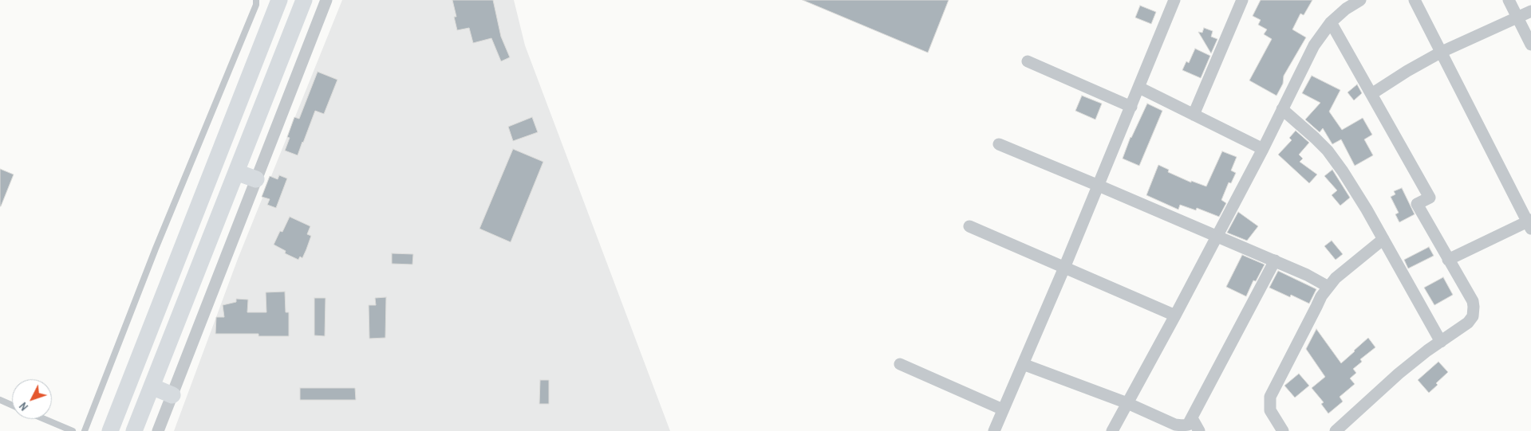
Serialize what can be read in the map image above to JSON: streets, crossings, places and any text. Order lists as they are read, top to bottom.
{
  "north": "bottom left"
}
